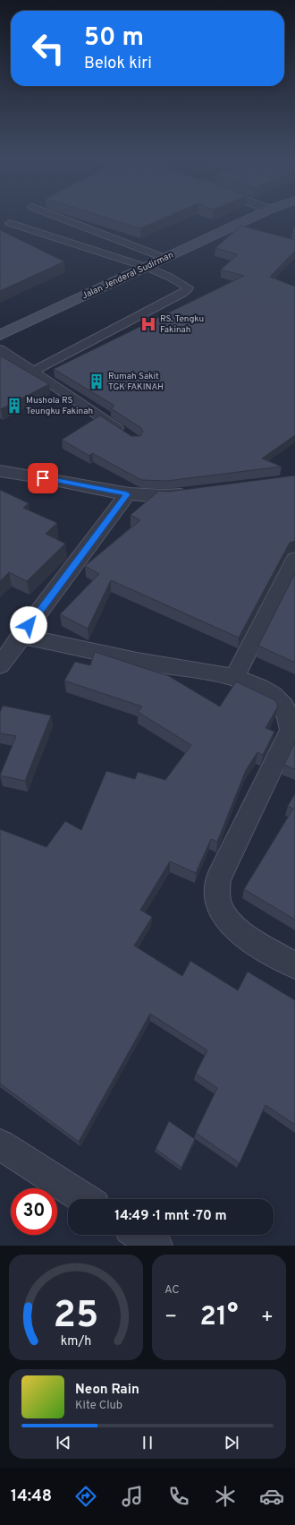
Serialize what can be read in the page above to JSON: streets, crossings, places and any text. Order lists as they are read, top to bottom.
{
  "streets": {
    "street": ["Jalan Jenderal Sudirman"]
  },
  "places": {
    "hospital": ["RS. Tengku Fakinah"],
    "building": ["Rumah Sakit TGK FAKINAH", "Mushola RS Teungku Fakinah"]
  },
  "page": {
    "turn": ["50 m", "Belok kiri"],
    "limit": "30",
    "trip": "14:49 · 1 mnt · 70 m",
    "tile": "AC",
    "heat": ["−", "21°", "+"],
    "song": ["Neon Rain", "Kite Club"],
    "tabs": "14:48",
    "gauge": ["25", "km/h"]
  }
}
